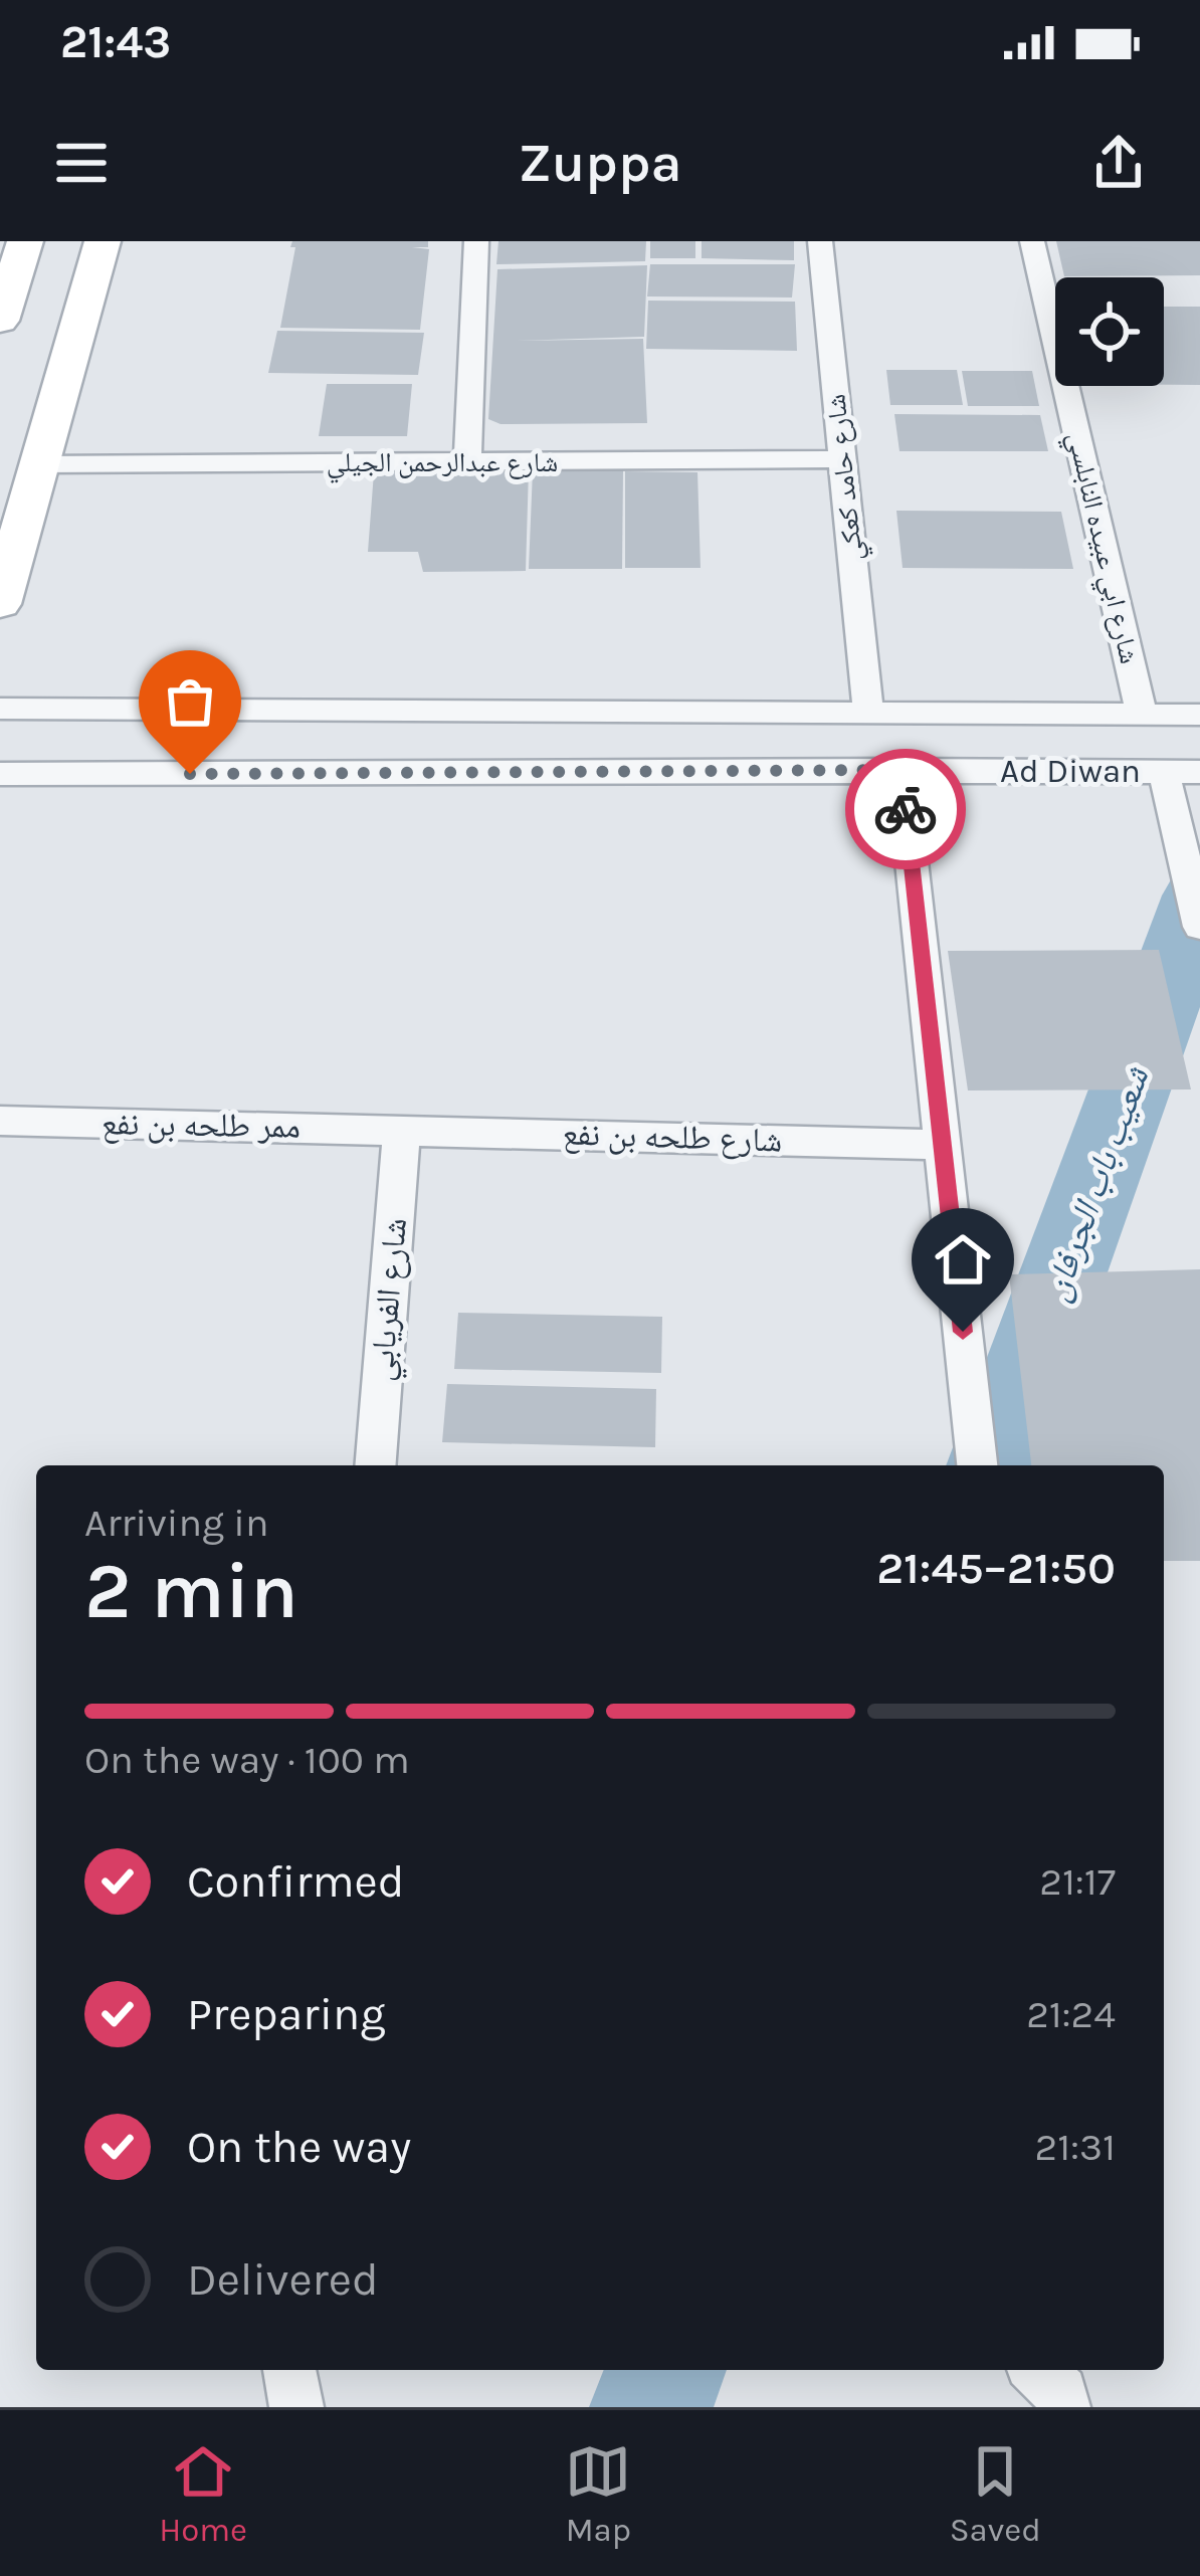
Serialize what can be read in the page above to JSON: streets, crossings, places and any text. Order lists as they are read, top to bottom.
{
  "streets": {
    "street": [
      "شارع عبدالرحمن الجيلي",
      "شارع حامد كعكي",
      "شارع ابي عبيده النابلسي",
      "Ad Diwan",
      "ممر طلحه بن نفع",
      "شارع طلحه بن نفع",
      "شارع الفريابي"
    ]
  },
  "crossings": [
    ["شارع عبدالرحمن الجيلي", "شارع حامد كعكي"],
    ["شارع حامد كعكي", "Ad Diwan"],
    ["شارع ابي عبيده النابلسي", "Ad Diwan"],
    ["ممر طلحه بن نفع", "شارع طلحه بن نفع"],
    ["ممر طلحه بن نفع", "شارع الفريابي"],
    ["شارع طلحه بن نفع", "شارع الفريابي"]
  ],
  "water": ["شعيب باب الجرفان"],
  "page": {
    "status": "21:43",
    "header": "Zuppa",
    "heading": ["2 min", "Arriving in", "21:45–21:50"],
    "bar": "On the way · 100 m",
    "list": [
      ["Confirmed", "21:17"],
      ["Preparing", "21:24"],
      ["On the way", "21:31"],
      "Delivered"
    ],
    "tabs": ["Home", "Map", "Saved"]
  }
}
